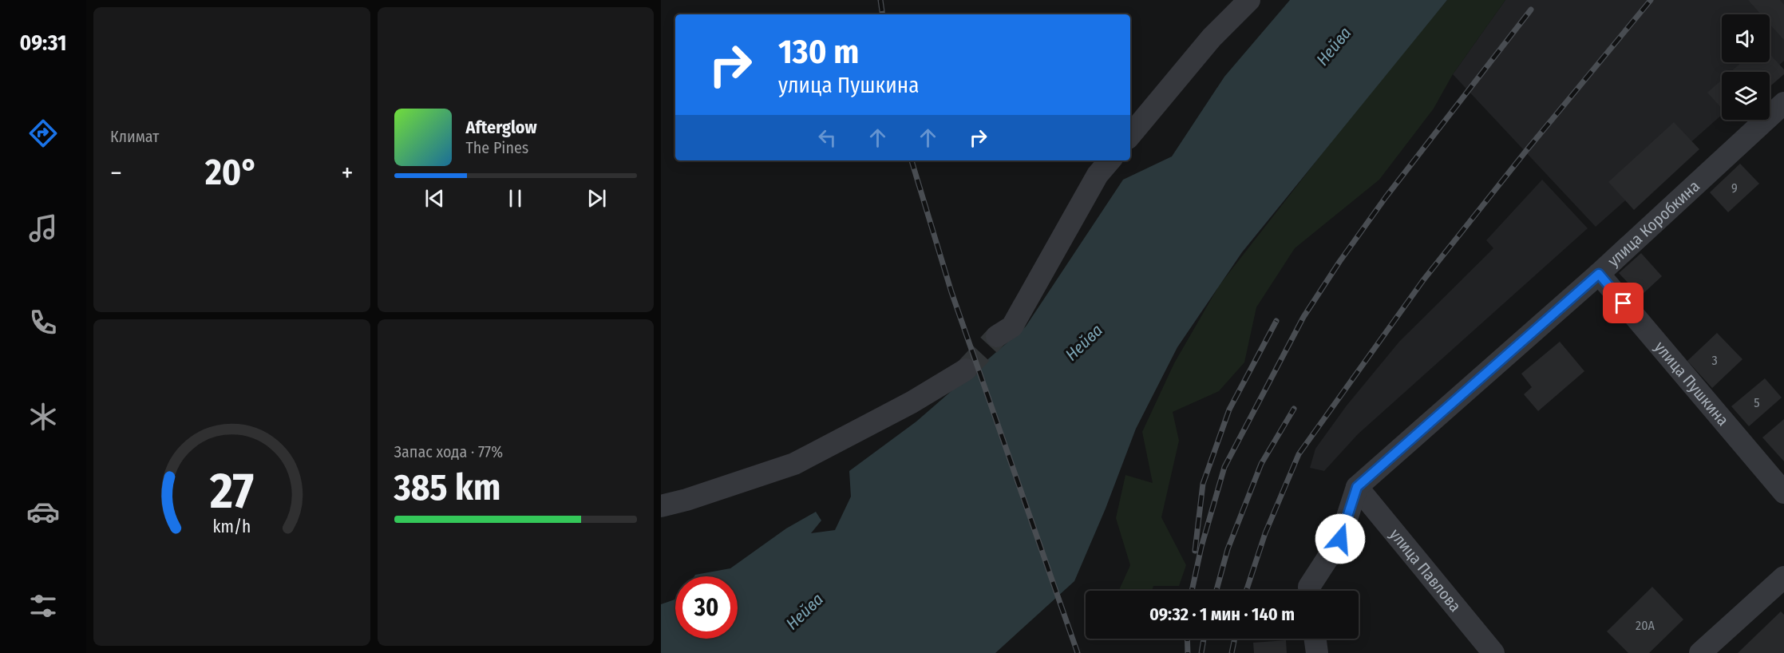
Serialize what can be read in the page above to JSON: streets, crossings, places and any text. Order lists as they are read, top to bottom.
{
  "streets": {
    "street": ["улица Коробкина", "улица Пушкина", "улица Павлова"]
  },
  "crossings": [
    ["улица Коробкина", "улица Пушкина"],
    ["улица Коробкина", "улица Павлова"]
  ],
  "water": ["Нейва"],
  "house_numbers": [
    "9",
    "3",
    "5",
    "20А"
  ],
  "page": {
    "tabs": "09:31",
    "tile": [
      "Климат",
      ["Запас хода · 77%", "385 km"]
    ],
    "turn": ["130 m", "улица Пушкина"],
    "song": ["Afterglow", "The Pines"],
    "heat": ["−", "20°", "+"],
    "limit": "30",
    "trip": "09:32 · 1 мин · 140 m",
    "gauge": ["27", "km/h"]
  }
}
